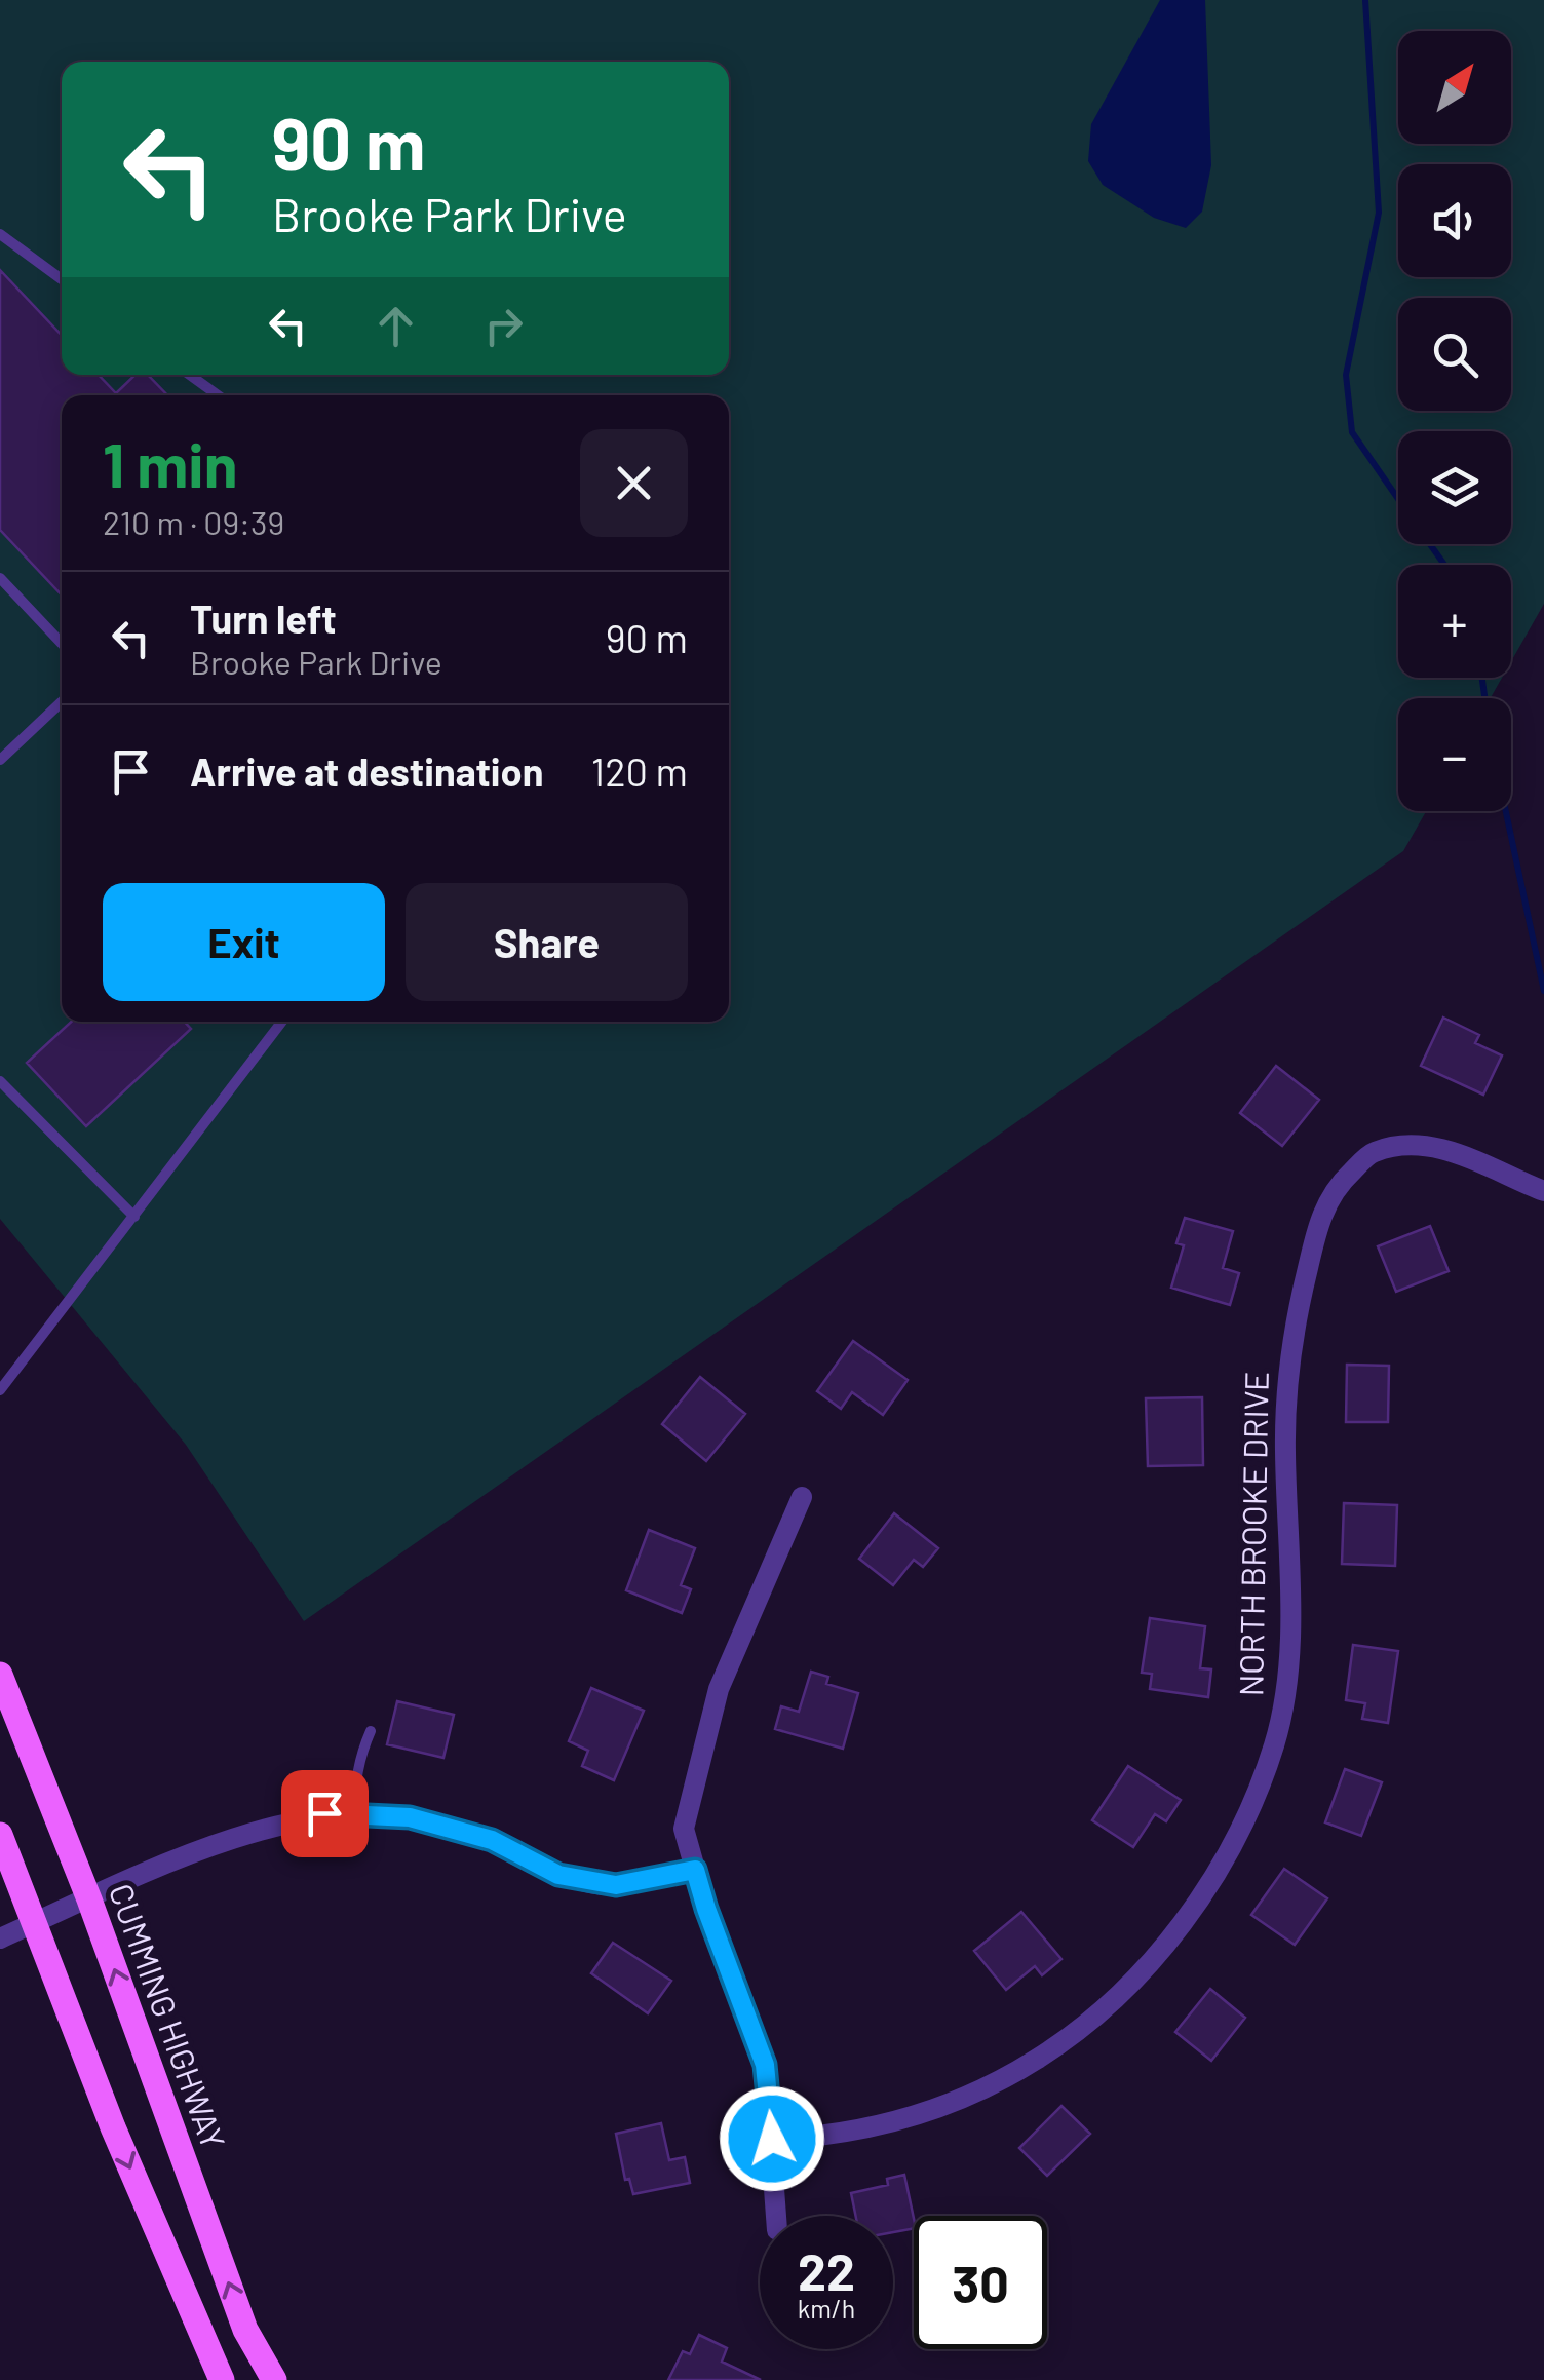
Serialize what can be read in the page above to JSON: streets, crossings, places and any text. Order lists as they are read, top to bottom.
{
  "streets": {
    "main road": ["CUMMING HIGHWAY"],
    "street": ["NORTH BROOKE DRIVE"]
  },
  "north": "top right",
  "page": {
    "map_buttons": ["+", "−"],
    "turn": ["90 m", "Brooke Park Drive"],
    "heading": ["1 min", "210 m · 09:39"],
    "list": [
      {
        "name": "Turn left",
        "note": "Brooke Park Drive",
        "value": "90 m"
      },
      {
        "name": "Arrive at destination",
        "value": "120 m"
      }
    ],
    "buttons": ["Exit", "Share"],
    "speed": "22 km/h",
    "limit": "30"
  }
}
